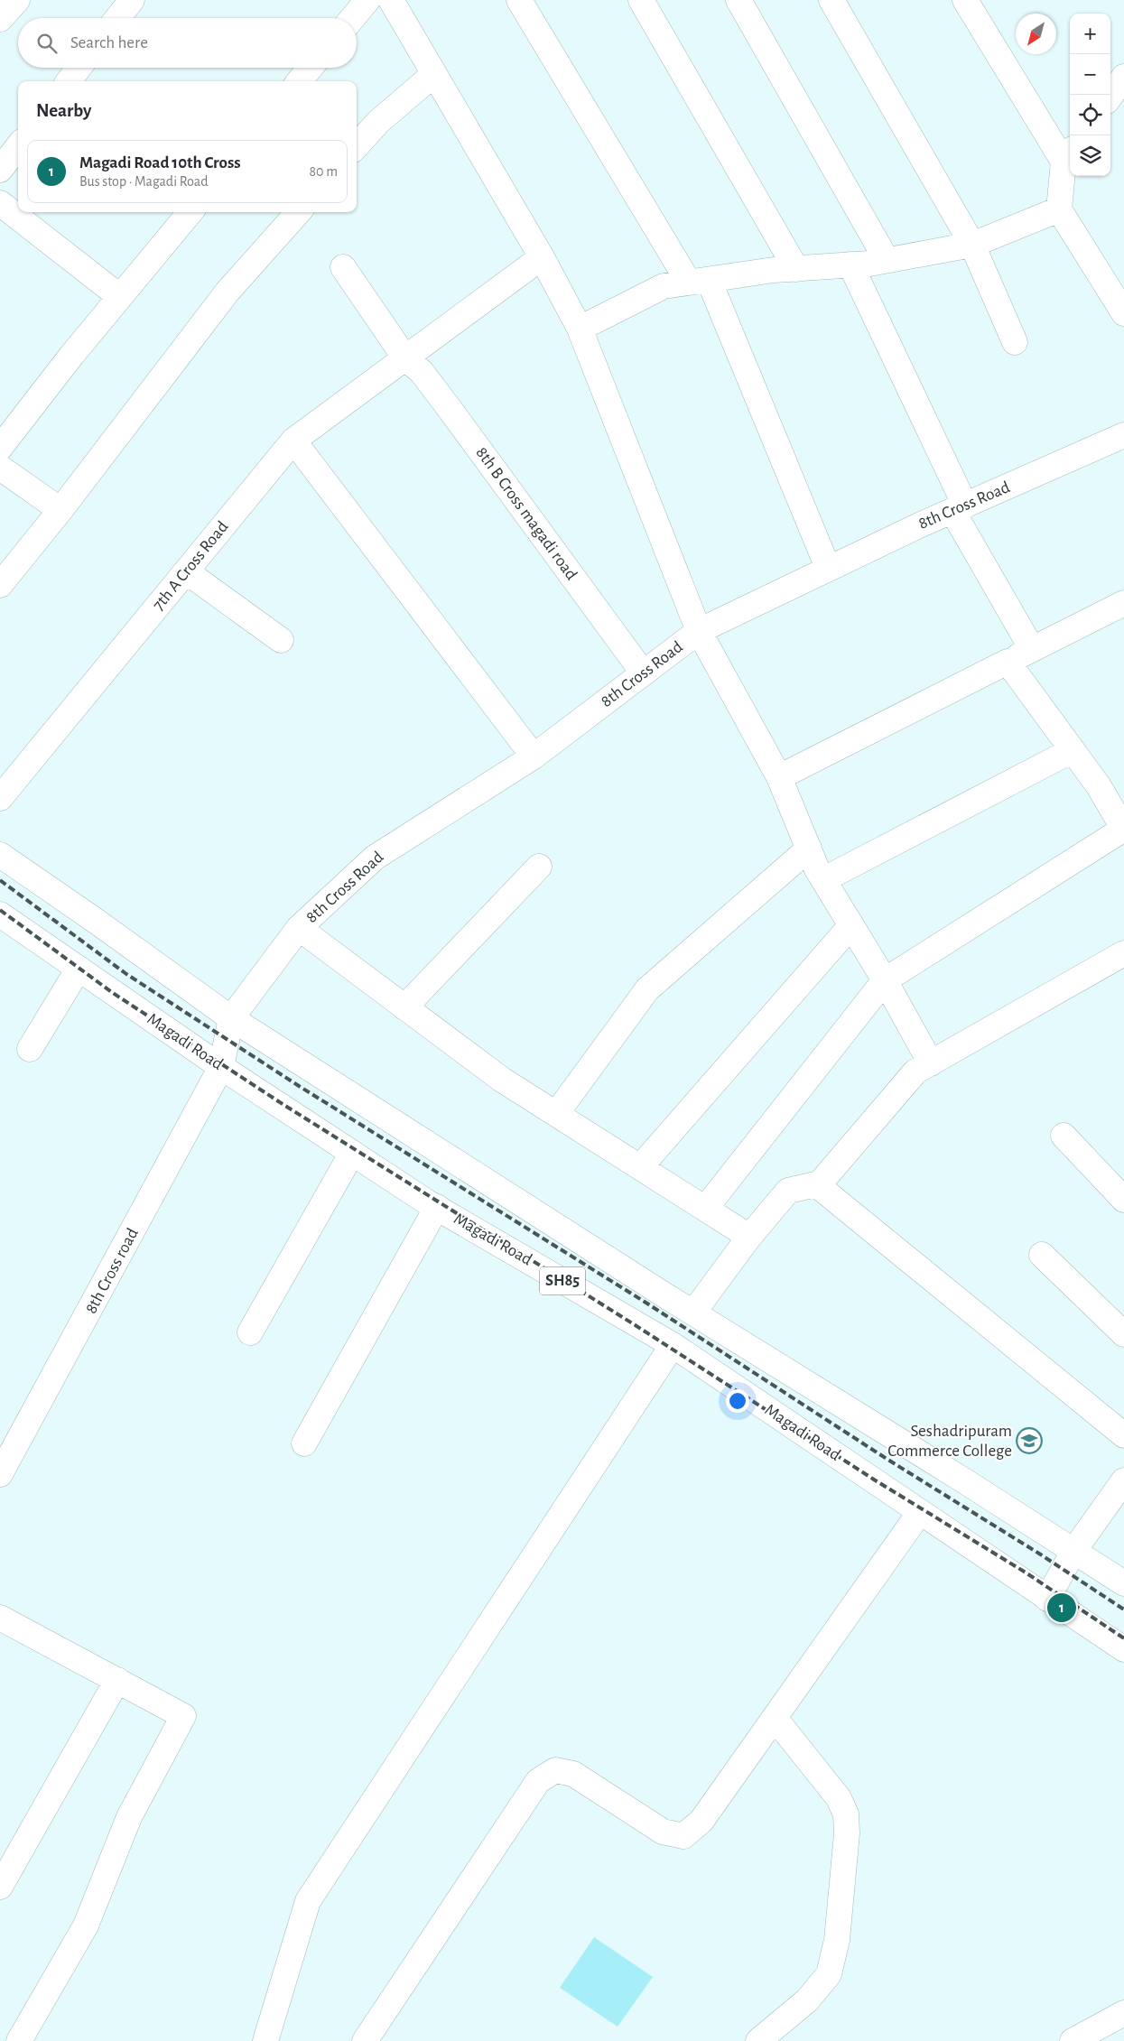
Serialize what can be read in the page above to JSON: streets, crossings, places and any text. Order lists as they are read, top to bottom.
{
  "streets": {
    "street": [
      "8th Cross Road",
      "8th B Cross magadi road",
      "7th A Cross Road",
      "Magadi Road",
      "8th Cross road",
      "SH85"
    ]
  },
  "crossings": [
    ["8th Cross Road", "8th B Cross magadi road"],
    ["8th Cross Road", "8th Cross road"],
    ["8th Cross Road", "SH85"],
    ["8th B Cross magadi road", "7th A Cross Road"],
    ["Magadi Road", "8th Cross road"],
    ["8th Cross road", "SH85"]
  ],
  "places": {
    "school or university": ["Seshadripuram Commerce College"]
  },
  "north": "bottom left",
  "page": {
    "map_buttons": ["+", "−"],
    "search": "Search here",
    "heading": "Nearby",
    "list": [
      {
        "mark": "1",
        "name": "Magadi Road 10th Cross",
        "note": "Bus stop · Magadi Road",
        "value": "80 m"
      }
    ],
    "pins": "1"
  }
}
